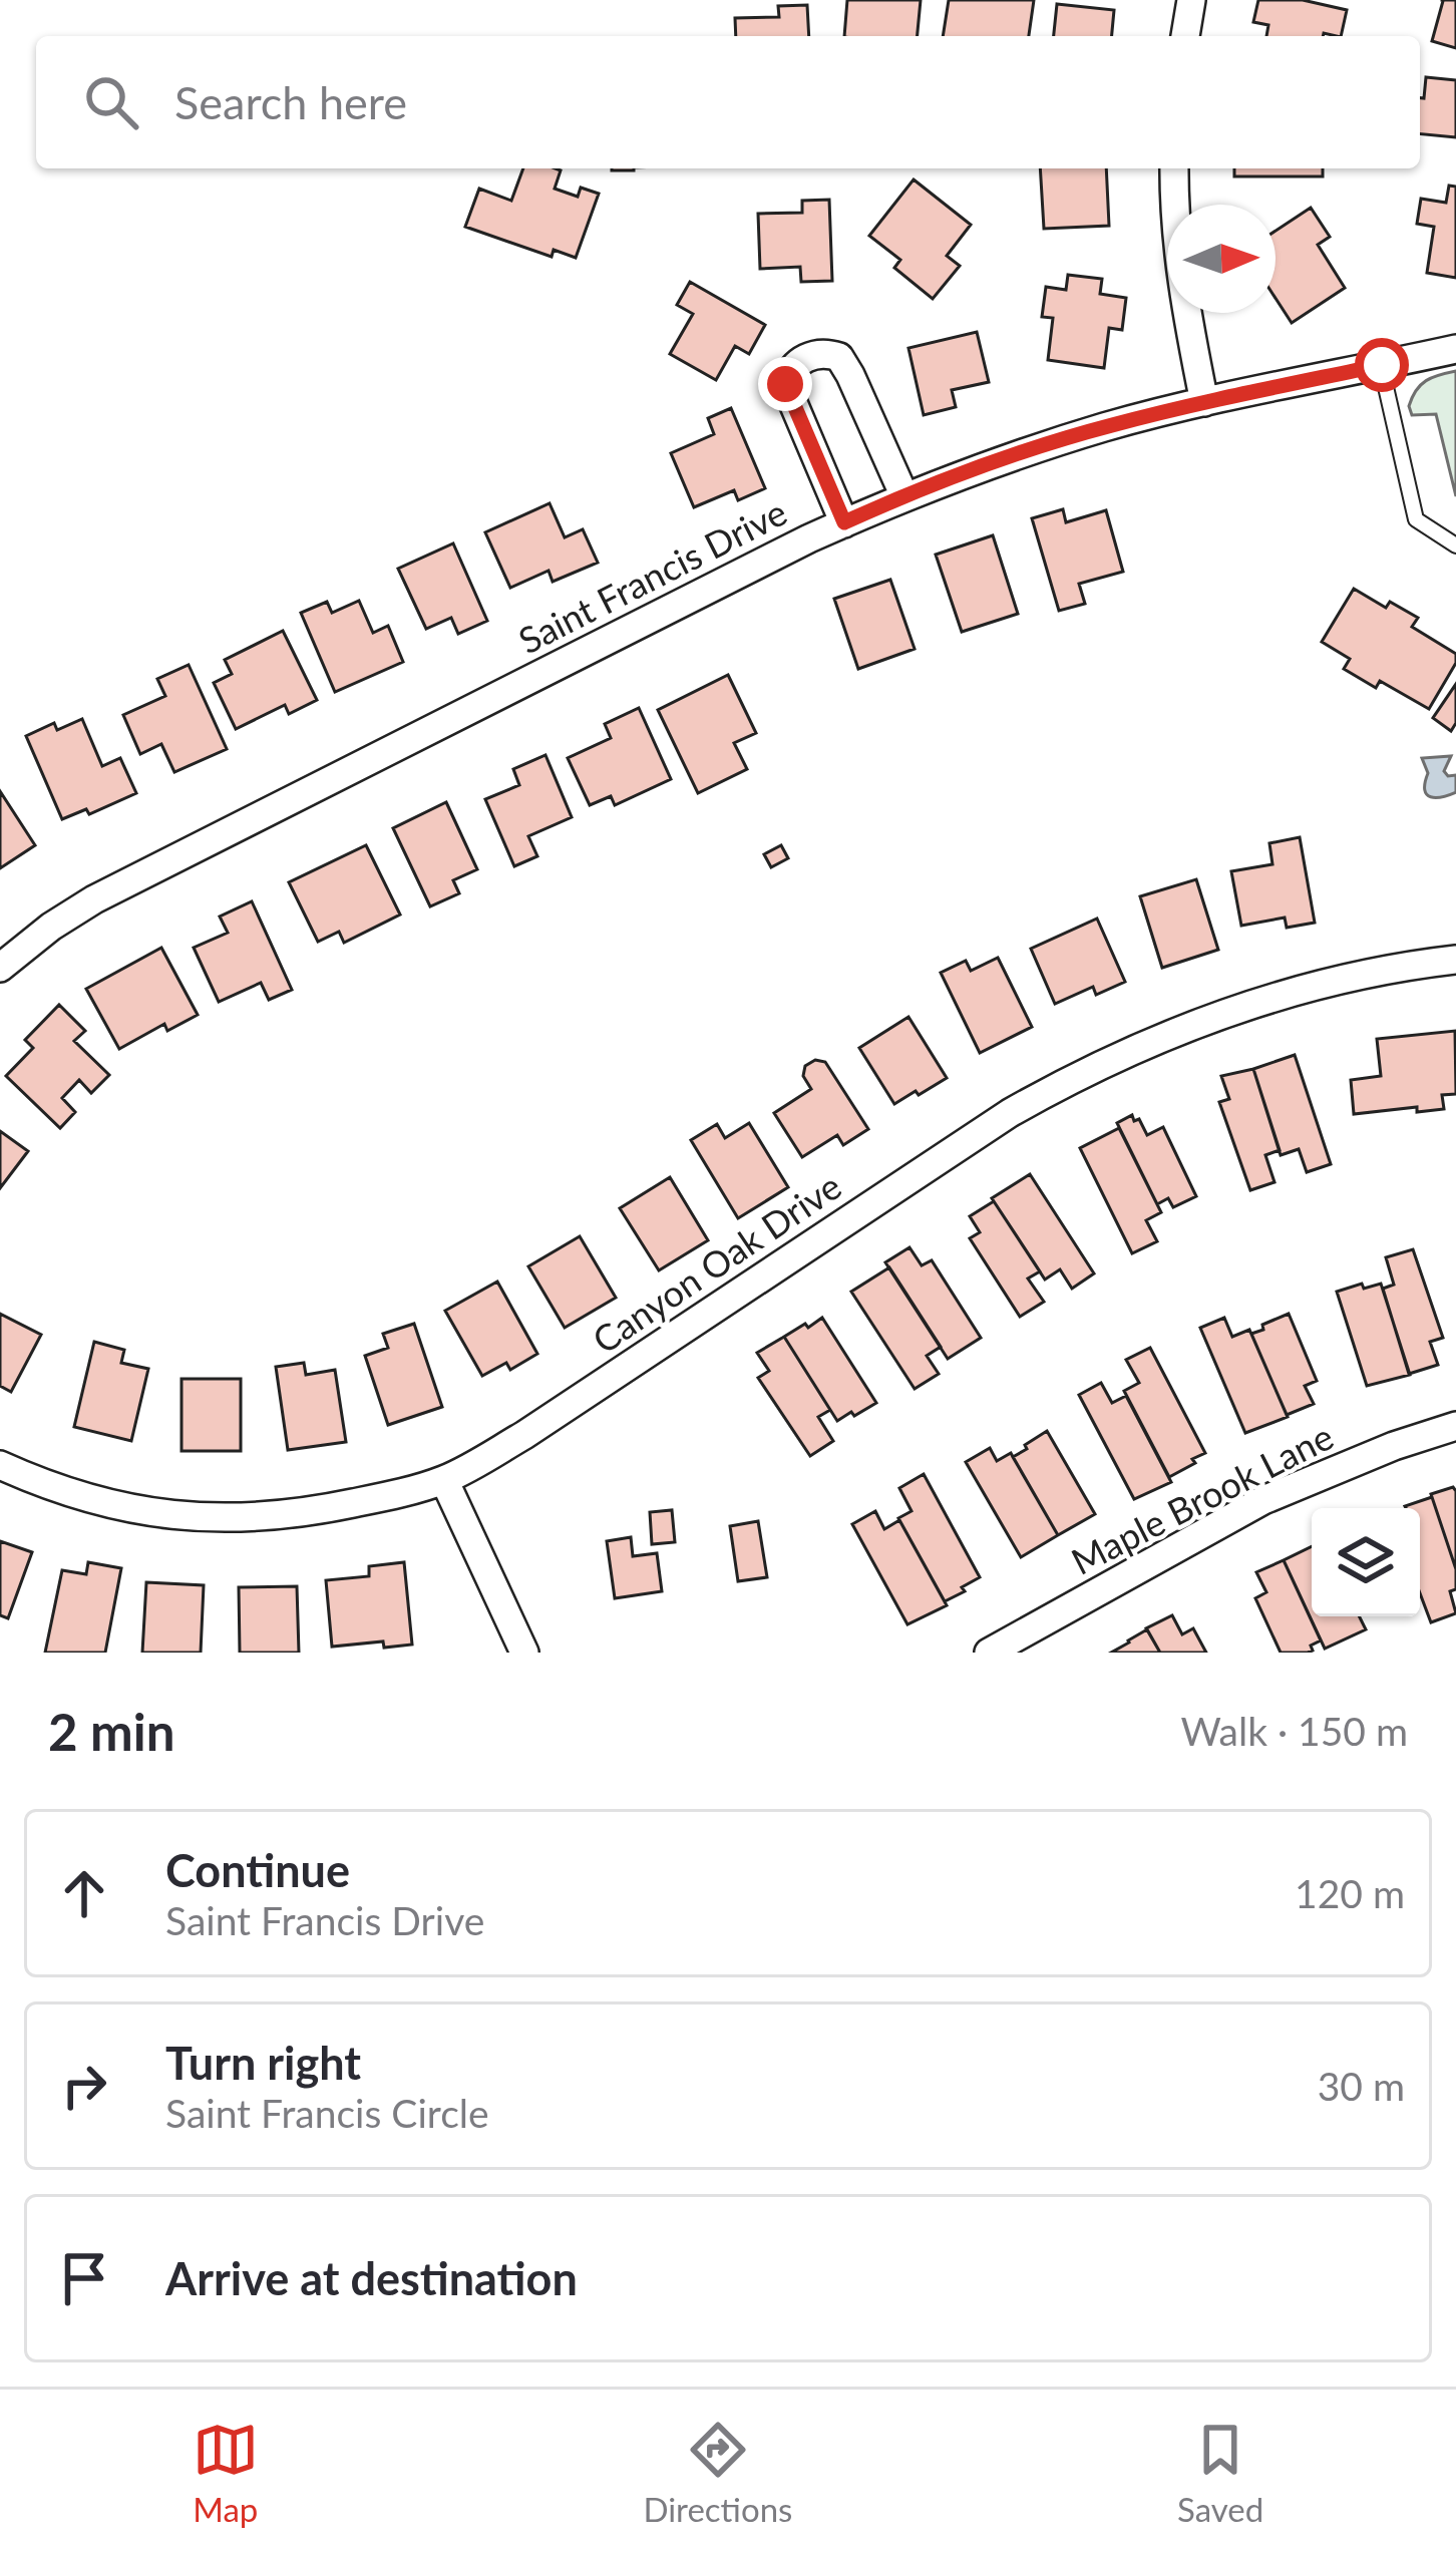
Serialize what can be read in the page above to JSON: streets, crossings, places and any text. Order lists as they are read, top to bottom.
{
  "streets": {
    "street": ["Saint Francis Drive", "Canyon Oak Drive", "Maple Brook Lane"]
  },
  "north": "right",
  "page": {
    "search": "Search here",
    "heading": ["2 min", "Walk · 150 m"],
    "list": [
      ["Continue", "Saint Francis Drive", "120 m"],
      ["Turn right", "Saint Francis Circle", "30 m"],
      "Arrive at destination"
    ],
    "nav": ["Map", "Directions", "Saved"]
  }
}
